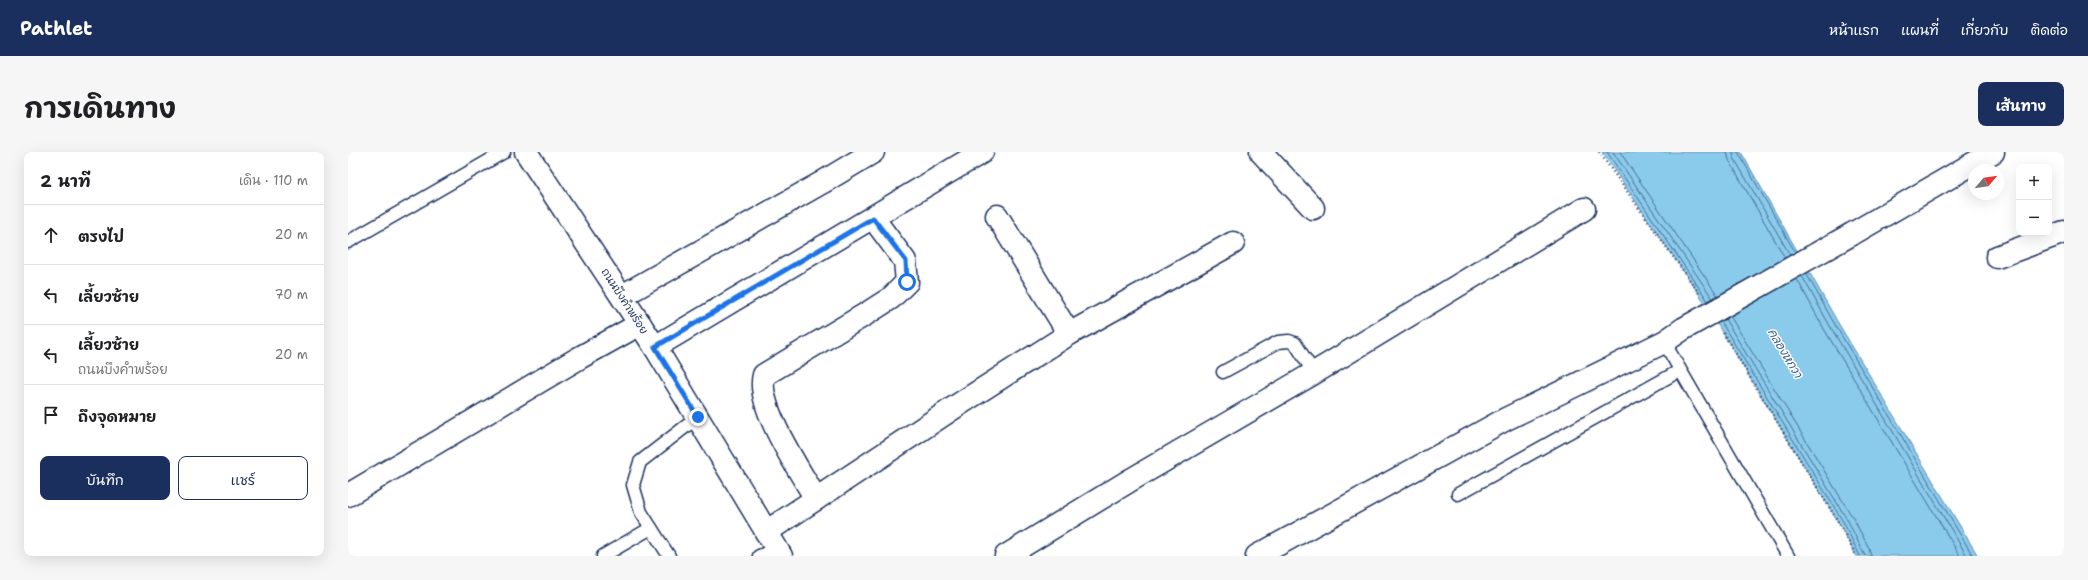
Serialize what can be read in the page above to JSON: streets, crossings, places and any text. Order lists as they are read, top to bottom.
{
  "streets": {
    "street": ["ถนนบึงคำพร้อย"]
  },
  "water": ["คลองหกวา"],
  "north": "top right",
  "page": {
    "header": "Pathlet",
    "nav": [
      "หน้าแรก",
      "แผนที่",
      "เกี่ยวกับ",
      "ติดต่อ"
    ],
    "title": "การเดินทาง",
    "buttons": [
      "เส้นทาง",
      ["บันทึก", "แชร์"]
    ],
    "heading": ["2 นาที", "เดิน · 110 m"],
    "map_buttons": ["+", "−"],
    "list": [
      ["ตรงไป", "20 m"],
      ["เลี้ยวซ้าย", "70 m"],
      ["เลี้ยวซ้าย", "ถนนบึงคำพร้อย", "20 m"],
      "ถึงจุดหมาย"
    ]
  }
}
